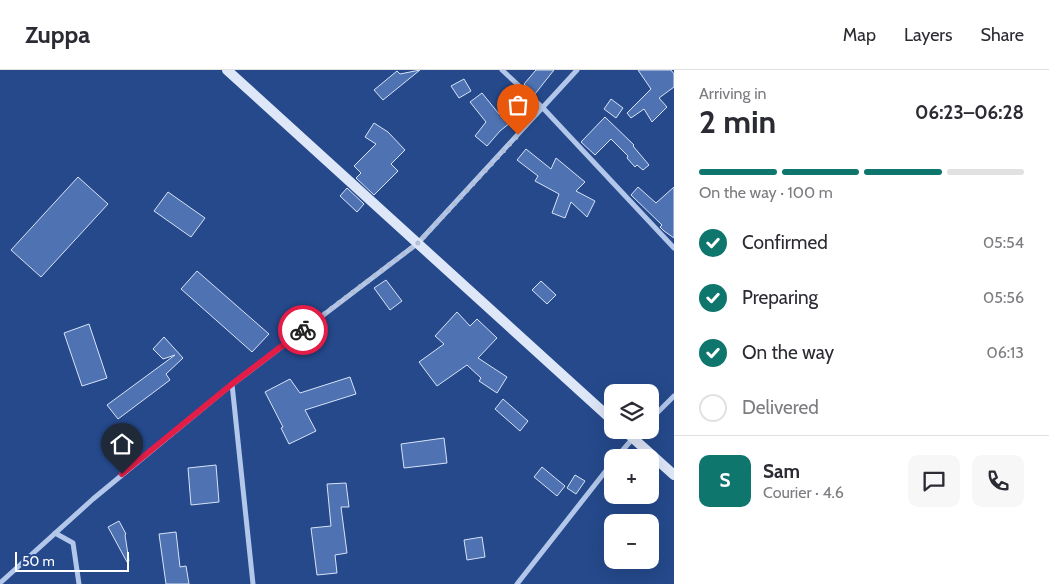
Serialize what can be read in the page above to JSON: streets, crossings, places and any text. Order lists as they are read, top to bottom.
{
  "scale_bar": "50 m",
  "page": {
    "header": "Zuppa",
    "nav": ["Map", "Layers", "Share"],
    "heading": ["2 min", "Arriving in", "06:23–06:28"],
    "panel": ["Sam", "Courier · 4.6"],
    "bar": "On the way · 100 m",
    "list": [
      ["Confirmed", "05:54"],
      ["Preparing", "05:56"],
      ["On the way", "06:13"],
      "Delivered"
    ],
    "map_buttons": ["+", "−"],
    "round": "S",
    "scale": "50 m"
  }
}
